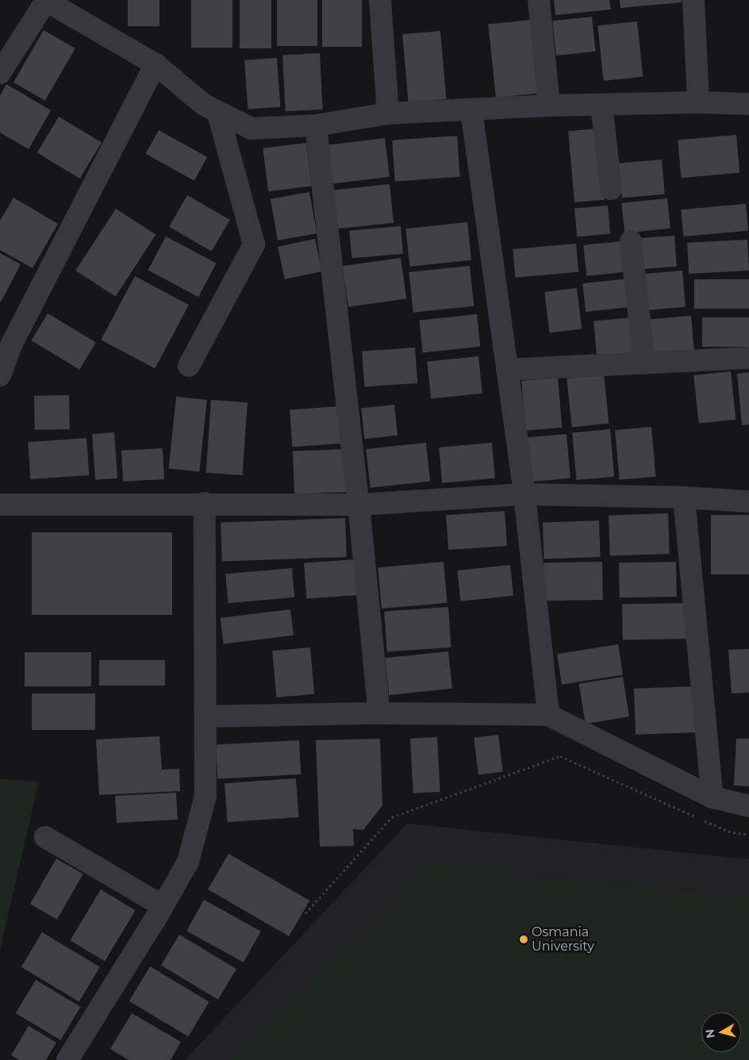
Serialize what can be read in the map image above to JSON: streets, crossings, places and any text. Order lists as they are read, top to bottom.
{
  "places": ["Osmania University"],
  "north": "left"
}
